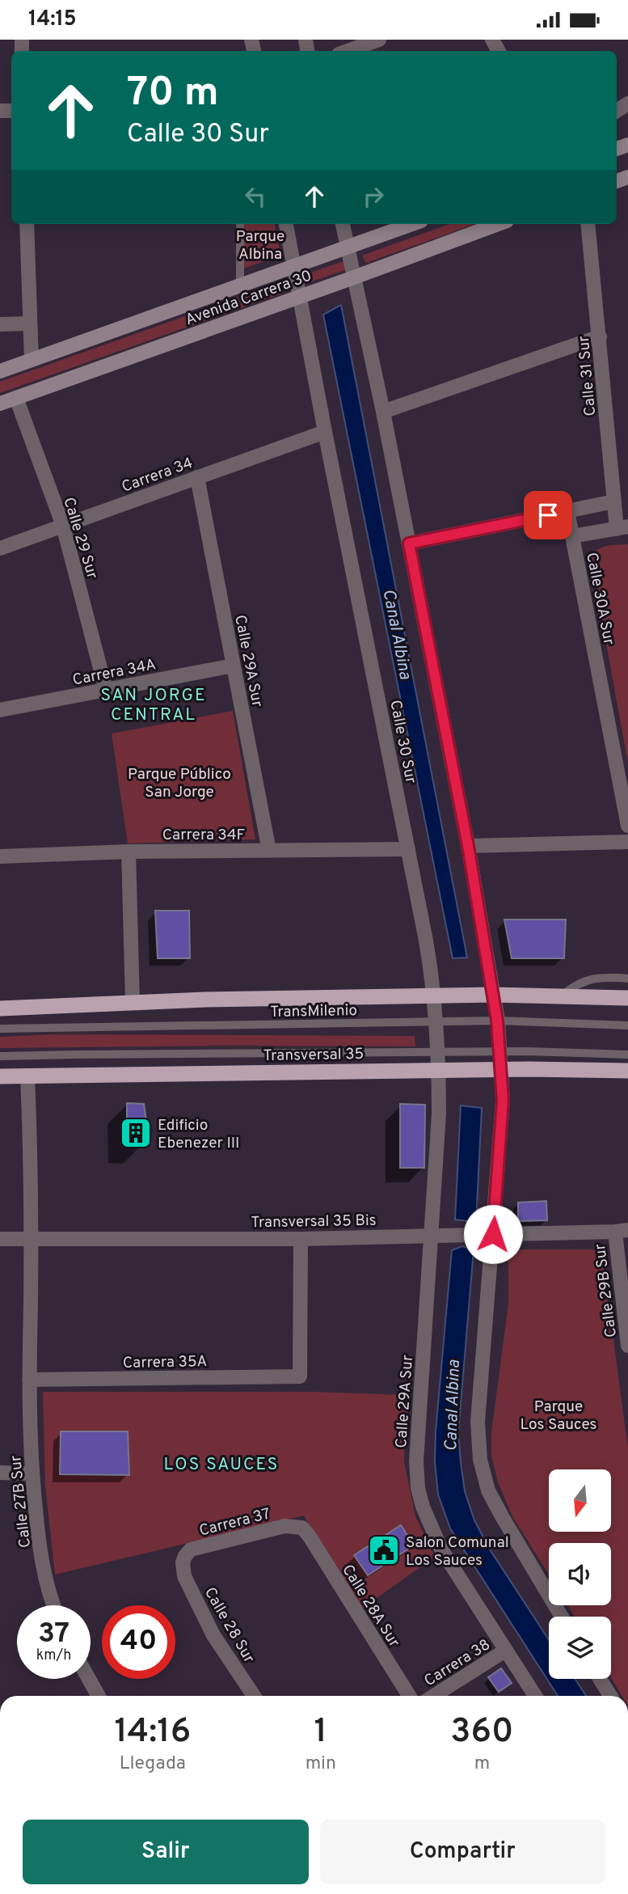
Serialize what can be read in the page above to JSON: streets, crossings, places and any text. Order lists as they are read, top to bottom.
{
  "streets": {
    "highway": ["Transversal 35"],
    "main road": ["Avenida Carrera 30"],
    "street": [
      "Calle 31 Sur",
      "Carrera 34",
      "Calle 29 Sur",
      "Calle 30A Sur",
      "Calle 29A Sur",
      "Carrera 34A",
      "Calle 30 Sur",
      "Carrera 34F",
      "Transversal 35 Bis",
      "Calle 29B Sur",
      "Carrera 35A",
      "Calle 27B Sur",
      "Carrera 37",
      "Calle 28A Sur",
      "Calle 28 Sur",
      "Carrera 38"
    ],
    "lane": ["TransMilenio"]
  },
  "crossings": [
    ["Avenida Carrera 30", "Calle 29 Sur"],
    ["Avenida Carrera 30", "Calle 30 Sur"],
    ["Carrera 34", "Calle 29 Sur"],
    ["Carrera 34", "Calle 29A Sur"],
    ["Carrera 34", "Calle 30 Sur"],
    ["Calle 29 Sur", "Carrera 34A"],
    ["Calle 29A Sur", "Carrera 34A"],
    ["Calle 29A Sur", "Calle 30 Sur"],
    ["Calle 29A Sur", "Carrera 34F"],
    ["Calle 29A Sur", "Transversal 35"],
    ["Calle 29A Sur", "Transversal 35 Bis"],
    ["Calle 29A Sur", "Carrera 38"],
    ["Calle 30 Sur", "Carrera 34F"],
    ["Calle 30 Sur", "TransMilenio"],
    ["Calle 30 Sur", "Transversal 35"],
    ["Transversal 35", "Calle 27B Sur"],
    ["Transversal 35 Bis", "Calle 29B Sur"],
    ["Transversal 35 Bis", "Carrera 35A"],
    ["Transversal 35 Bis", "Calle 27B Sur"],
    ["Carrera 35A", "Calle 27B Sur"],
    ["Carrera 37", "Calle 28A Sur"],
    ["Carrera 37", "Calle 28 Sur"]
  ],
  "districts": ["SAN JORGE CENTRAL", "LOS SAUCES"],
  "water": ["Canal Albina"],
  "parks": ["Parque Albina", "Parque Público San Jorge", "Parque Los Sauces"],
  "places": {
    "building": ["Edificio Ebenezer III"],
    "public building": ["Salon Comunal Los Sauces"]
  },
  "north": "bottom",
  "page": {
    "status": "14:15",
    "turn": ["70 m", "Calle 30 Sur"],
    "speed": "37 km/h",
    "limit": "40",
    "eta": [
      "14:16",
      "Llegada",
      "1",
      "min",
      "360",
      "m"
    ],
    "buttons": ["Salir", "Compartir"]
  }
}
